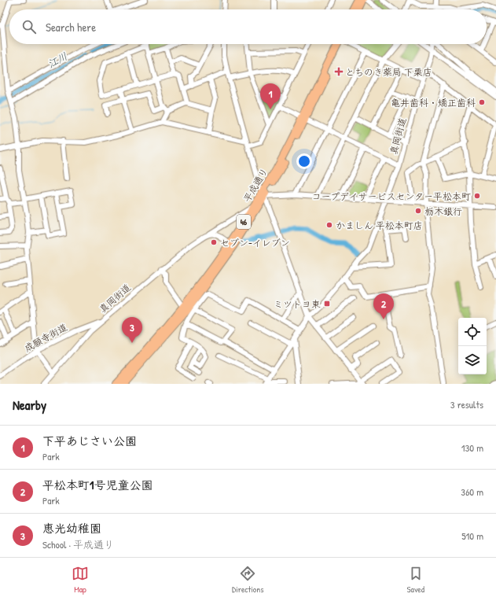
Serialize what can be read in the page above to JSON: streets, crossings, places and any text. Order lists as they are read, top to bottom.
{
  "streets": {
    "main road": ["平成通り", "46"],
    "street": ["真岡街道", "成願寺街道"]
  },
  "crossings": [
    ["真岡街道", "平成通り"],
    ["真岡街道", "成願寺街道"]
  ],
  "water": ["江川"],
  "places": {
    "health": ["とちのき薬局 下栗店"],
    "other": [
      "亀井歯科・矯正歯科",
      "コープデイサービスセンター平松本町",
      "栃木銀行",
      "かましん 平松本町店",
      "セブン-イレブン"
    ],
    "transit": ["ミツトヨ東"]
  },
  "page": {
    "search": "Search here",
    "pins": ["1", "2", "3"],
    "heading": ["Nearby", "3 results"],
    "list": [
      {
        "mark": "1",
        "name": "下平あじさい公園",
        "note": "Park",
        "value": "130 m"
      },
      {
        "mark": "2",
        "name": "平松本町1号児童公園",
        "note": "Park",
        "value": "360 m"
      },
      {
        "mark": "3",
        "name": "恵光幼稚園",
        "note": "School · 平成通り",
        "value": "510 m"
      }
    ],
    "nav": ["Map", "Directions", "Saved"]
  }
}
